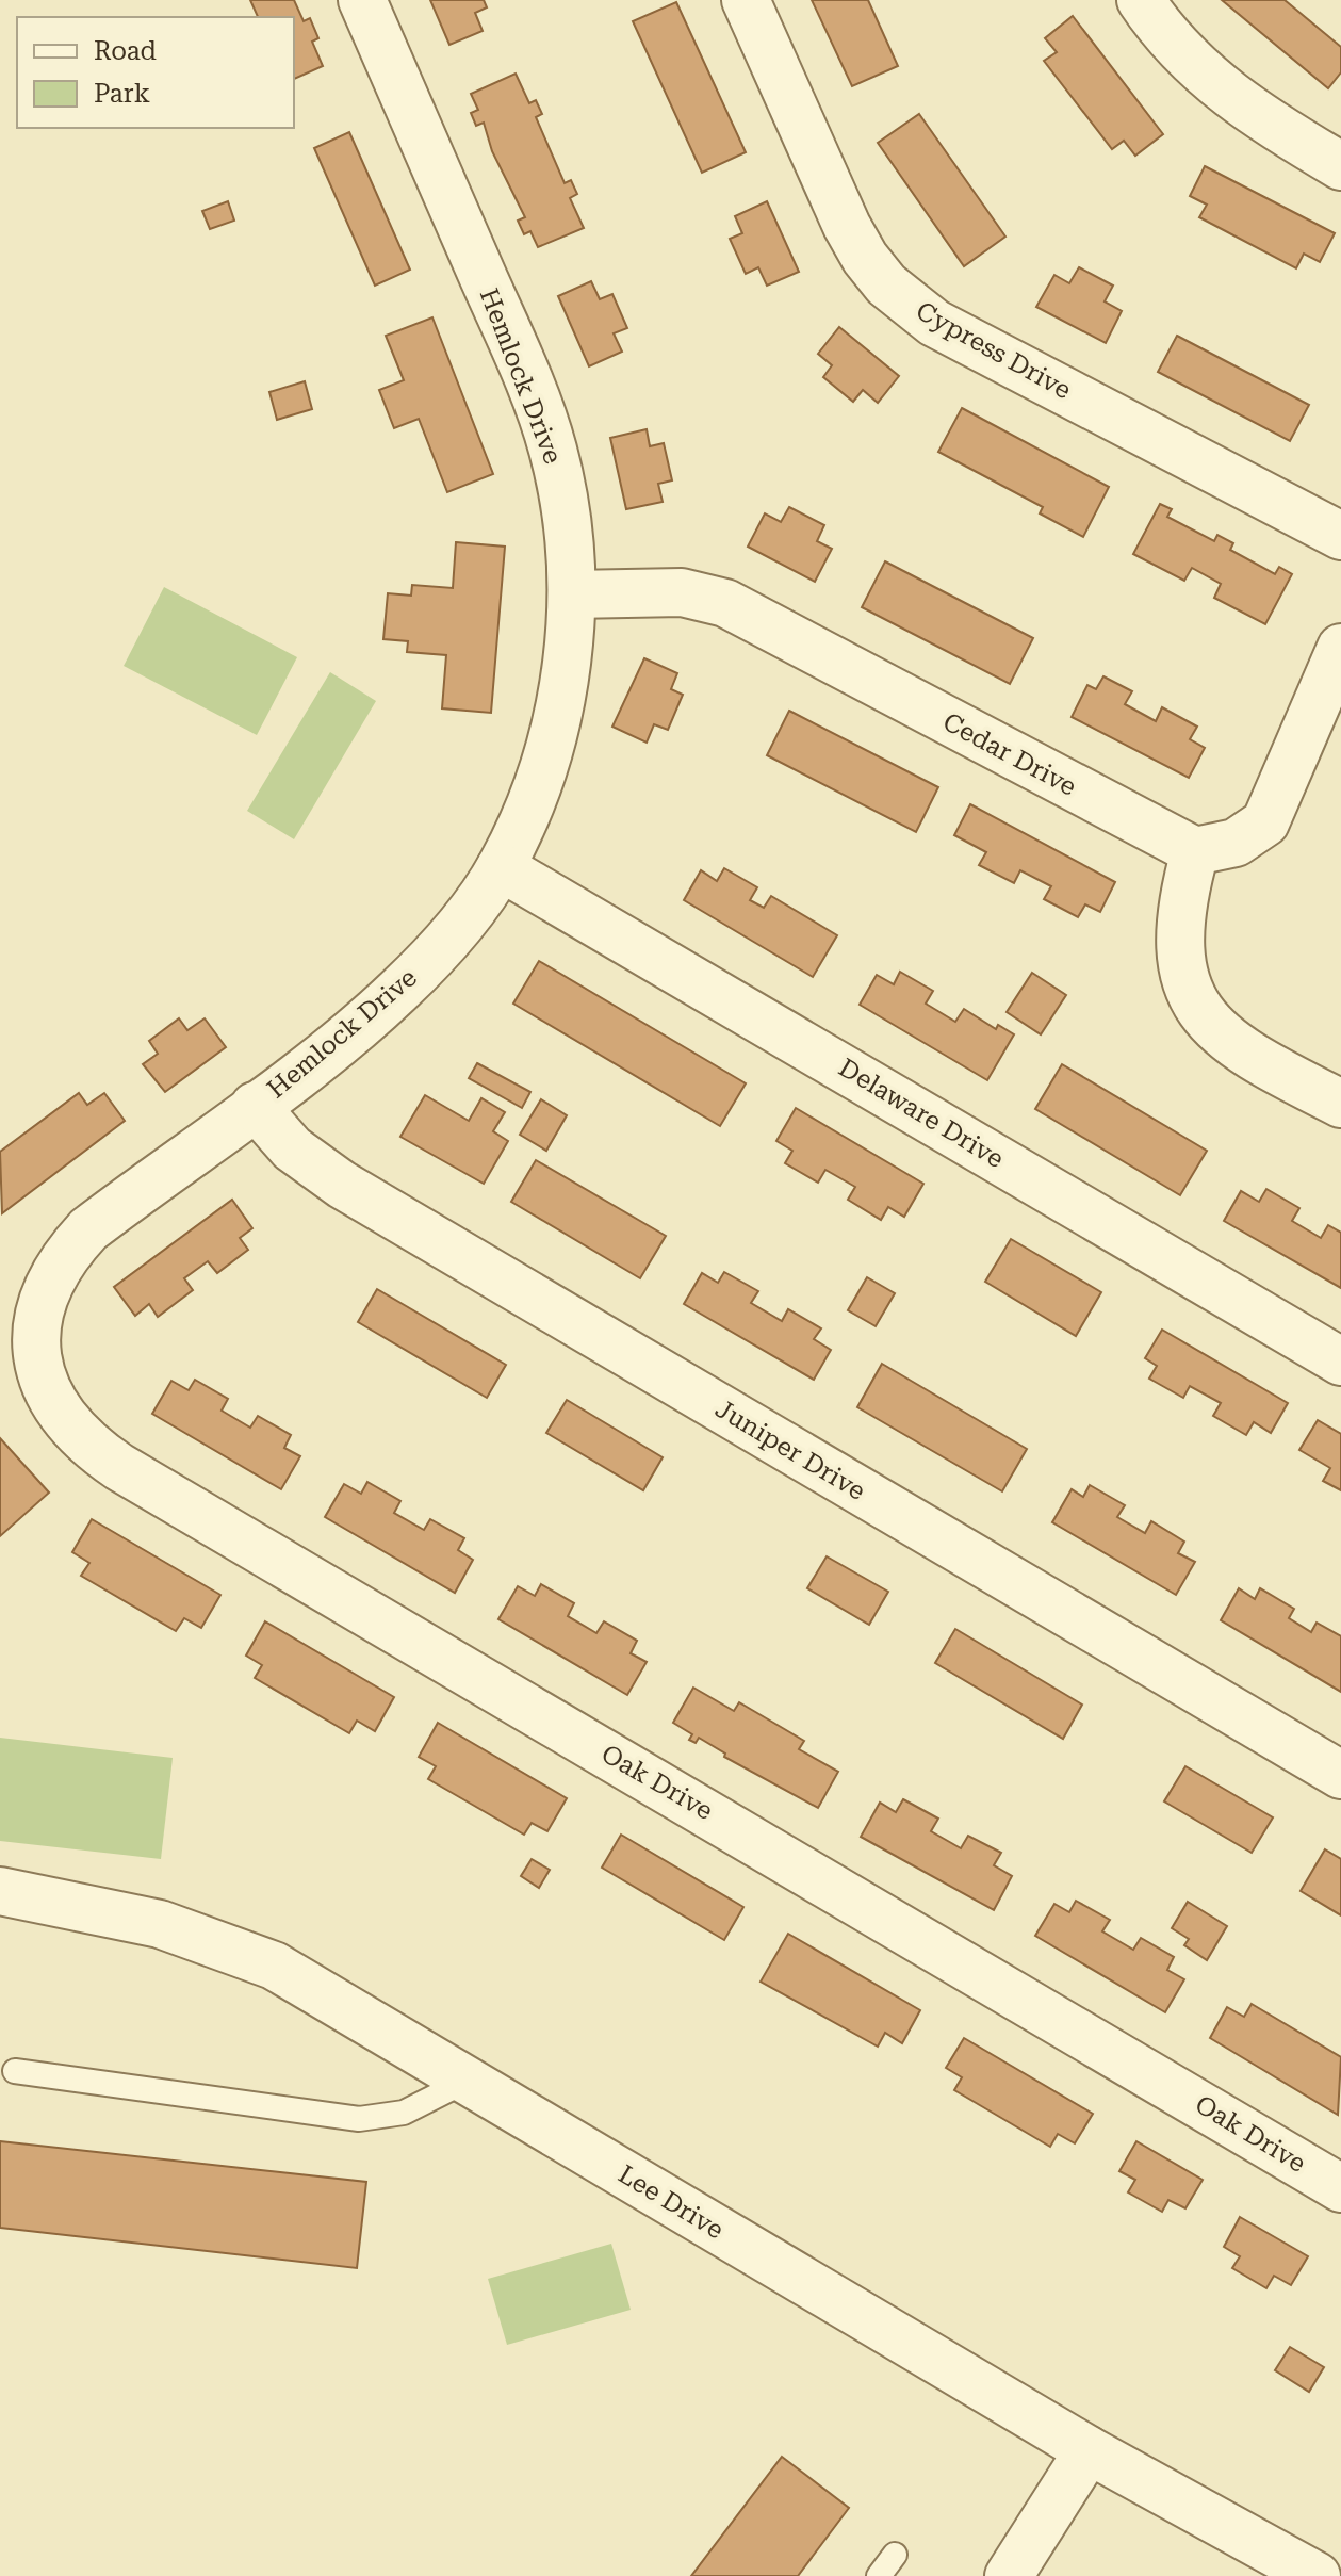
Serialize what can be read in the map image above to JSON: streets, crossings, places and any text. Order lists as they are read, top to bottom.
{
  "streets": {
    "street": [
      "Cypress Drive",
      "Hemlock Drive",
      "Cedar Drive",
      "Delaware Drive",
      "Juniper Drive",
      "Oak Drive",
      "Lee Drive"
    ]
  },
  "crossings": [
    ["Hemlock Drive", "Cedar Drive"],
    ["Hemlock Drive", "Delaware Drive"],
    ["Hemlock Drive", "Juniper Drive"],
    ["Hemlock Drive", "Oak Drive"]
  ],
  "legend": ["Road", "Park"]
}
